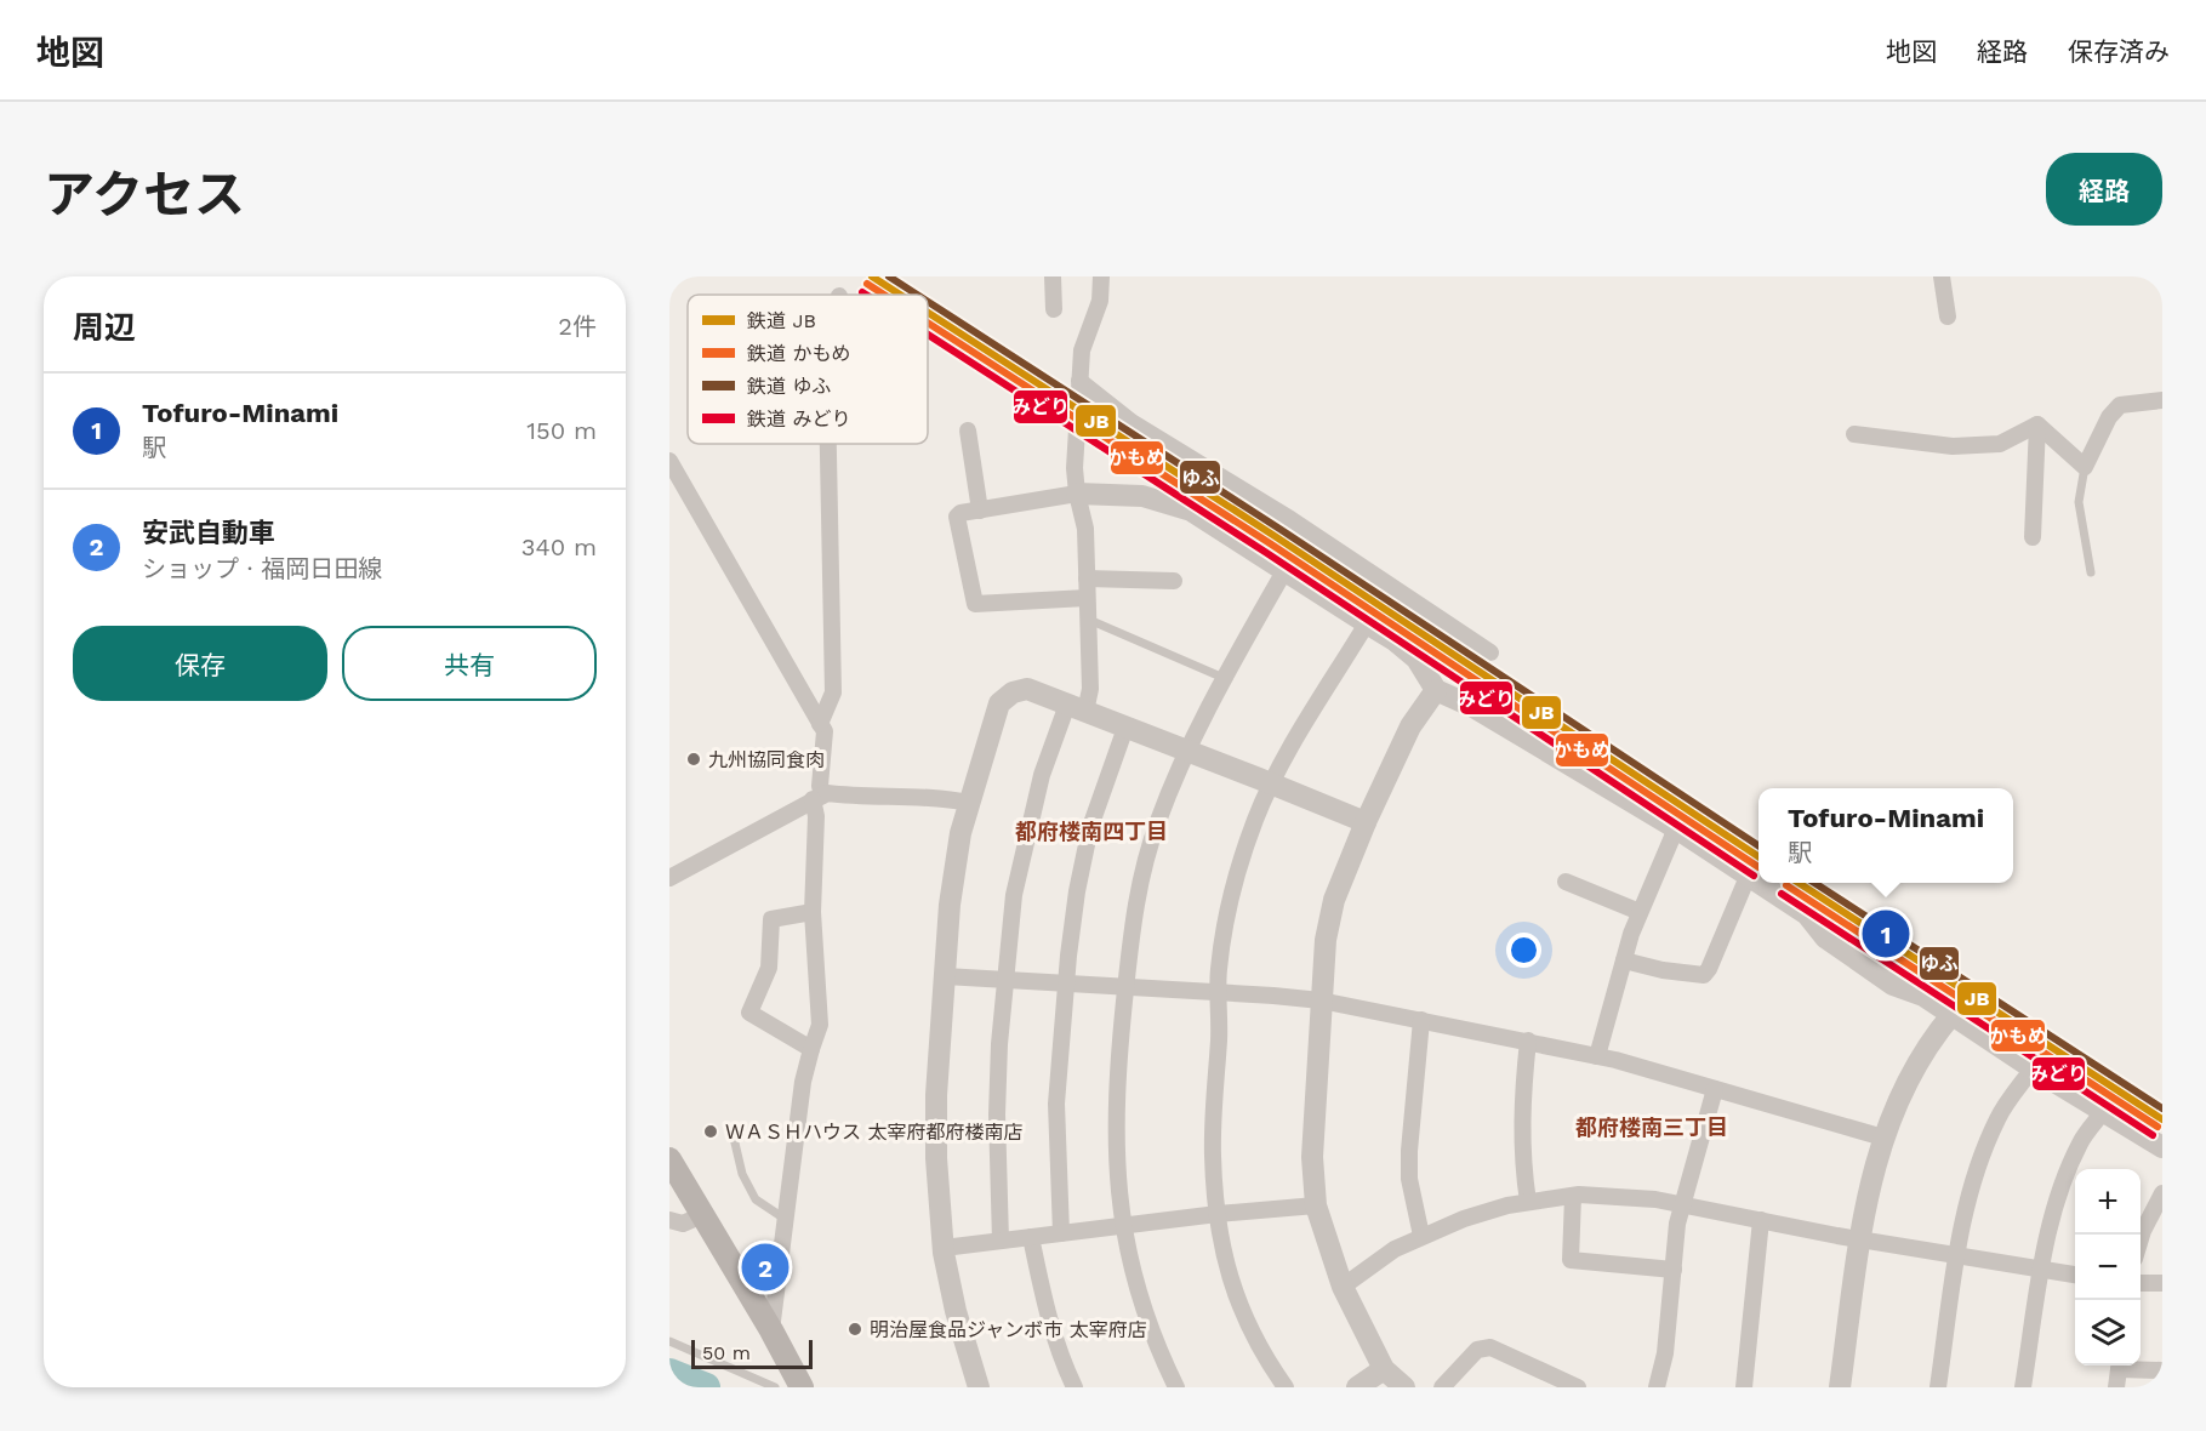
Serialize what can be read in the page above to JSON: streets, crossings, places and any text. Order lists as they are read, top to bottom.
{
  "districts": ["都府楼南四丁目", "都府楼南三丁目"],
  "places": ["九州協同食肉", "ＷＡＳＨハウス 太宰府都府楼南店", "明治屋食品ジャンボ市 太宰府店"],
  "lines": [
    "rail line JB",
    "rail line ゆふ",
    "rail line かもめ",
    "rail line みどり"
  ],
  "legend": [
    "鉄道 JB",
    "鉄道 かもめ",
    "鉄道 ゆふ",
    "鉄道 みどり"
  ],
  "scale_bar": "50 m",
  "page": {
    "header": "地図",
    "nav": ["地図", "経路", "保存済み"],
    "title": "アクセス",
    "buttons": [
      "経路",
      ["保存", "共有"]
    ],
    "heading": ["周辺", "2件"],
    "list": [
      {
        "mark": "1",
        "name": "Tofuro-Minami",
        "note": "駅",
        "value": "150 m"
      },
      {
        "mark": "2",
        "name": "安武自動車",
        "note": "ショップ · 福岡日田線",
        "value": "340 m"
      }
    ],
    "popup": ["Tofuro-Minami", "駅"],
    "pins": ["1", "2"],
    "map_buttons": ["+", "−"],
    "scale": "50 m"
  }
}
